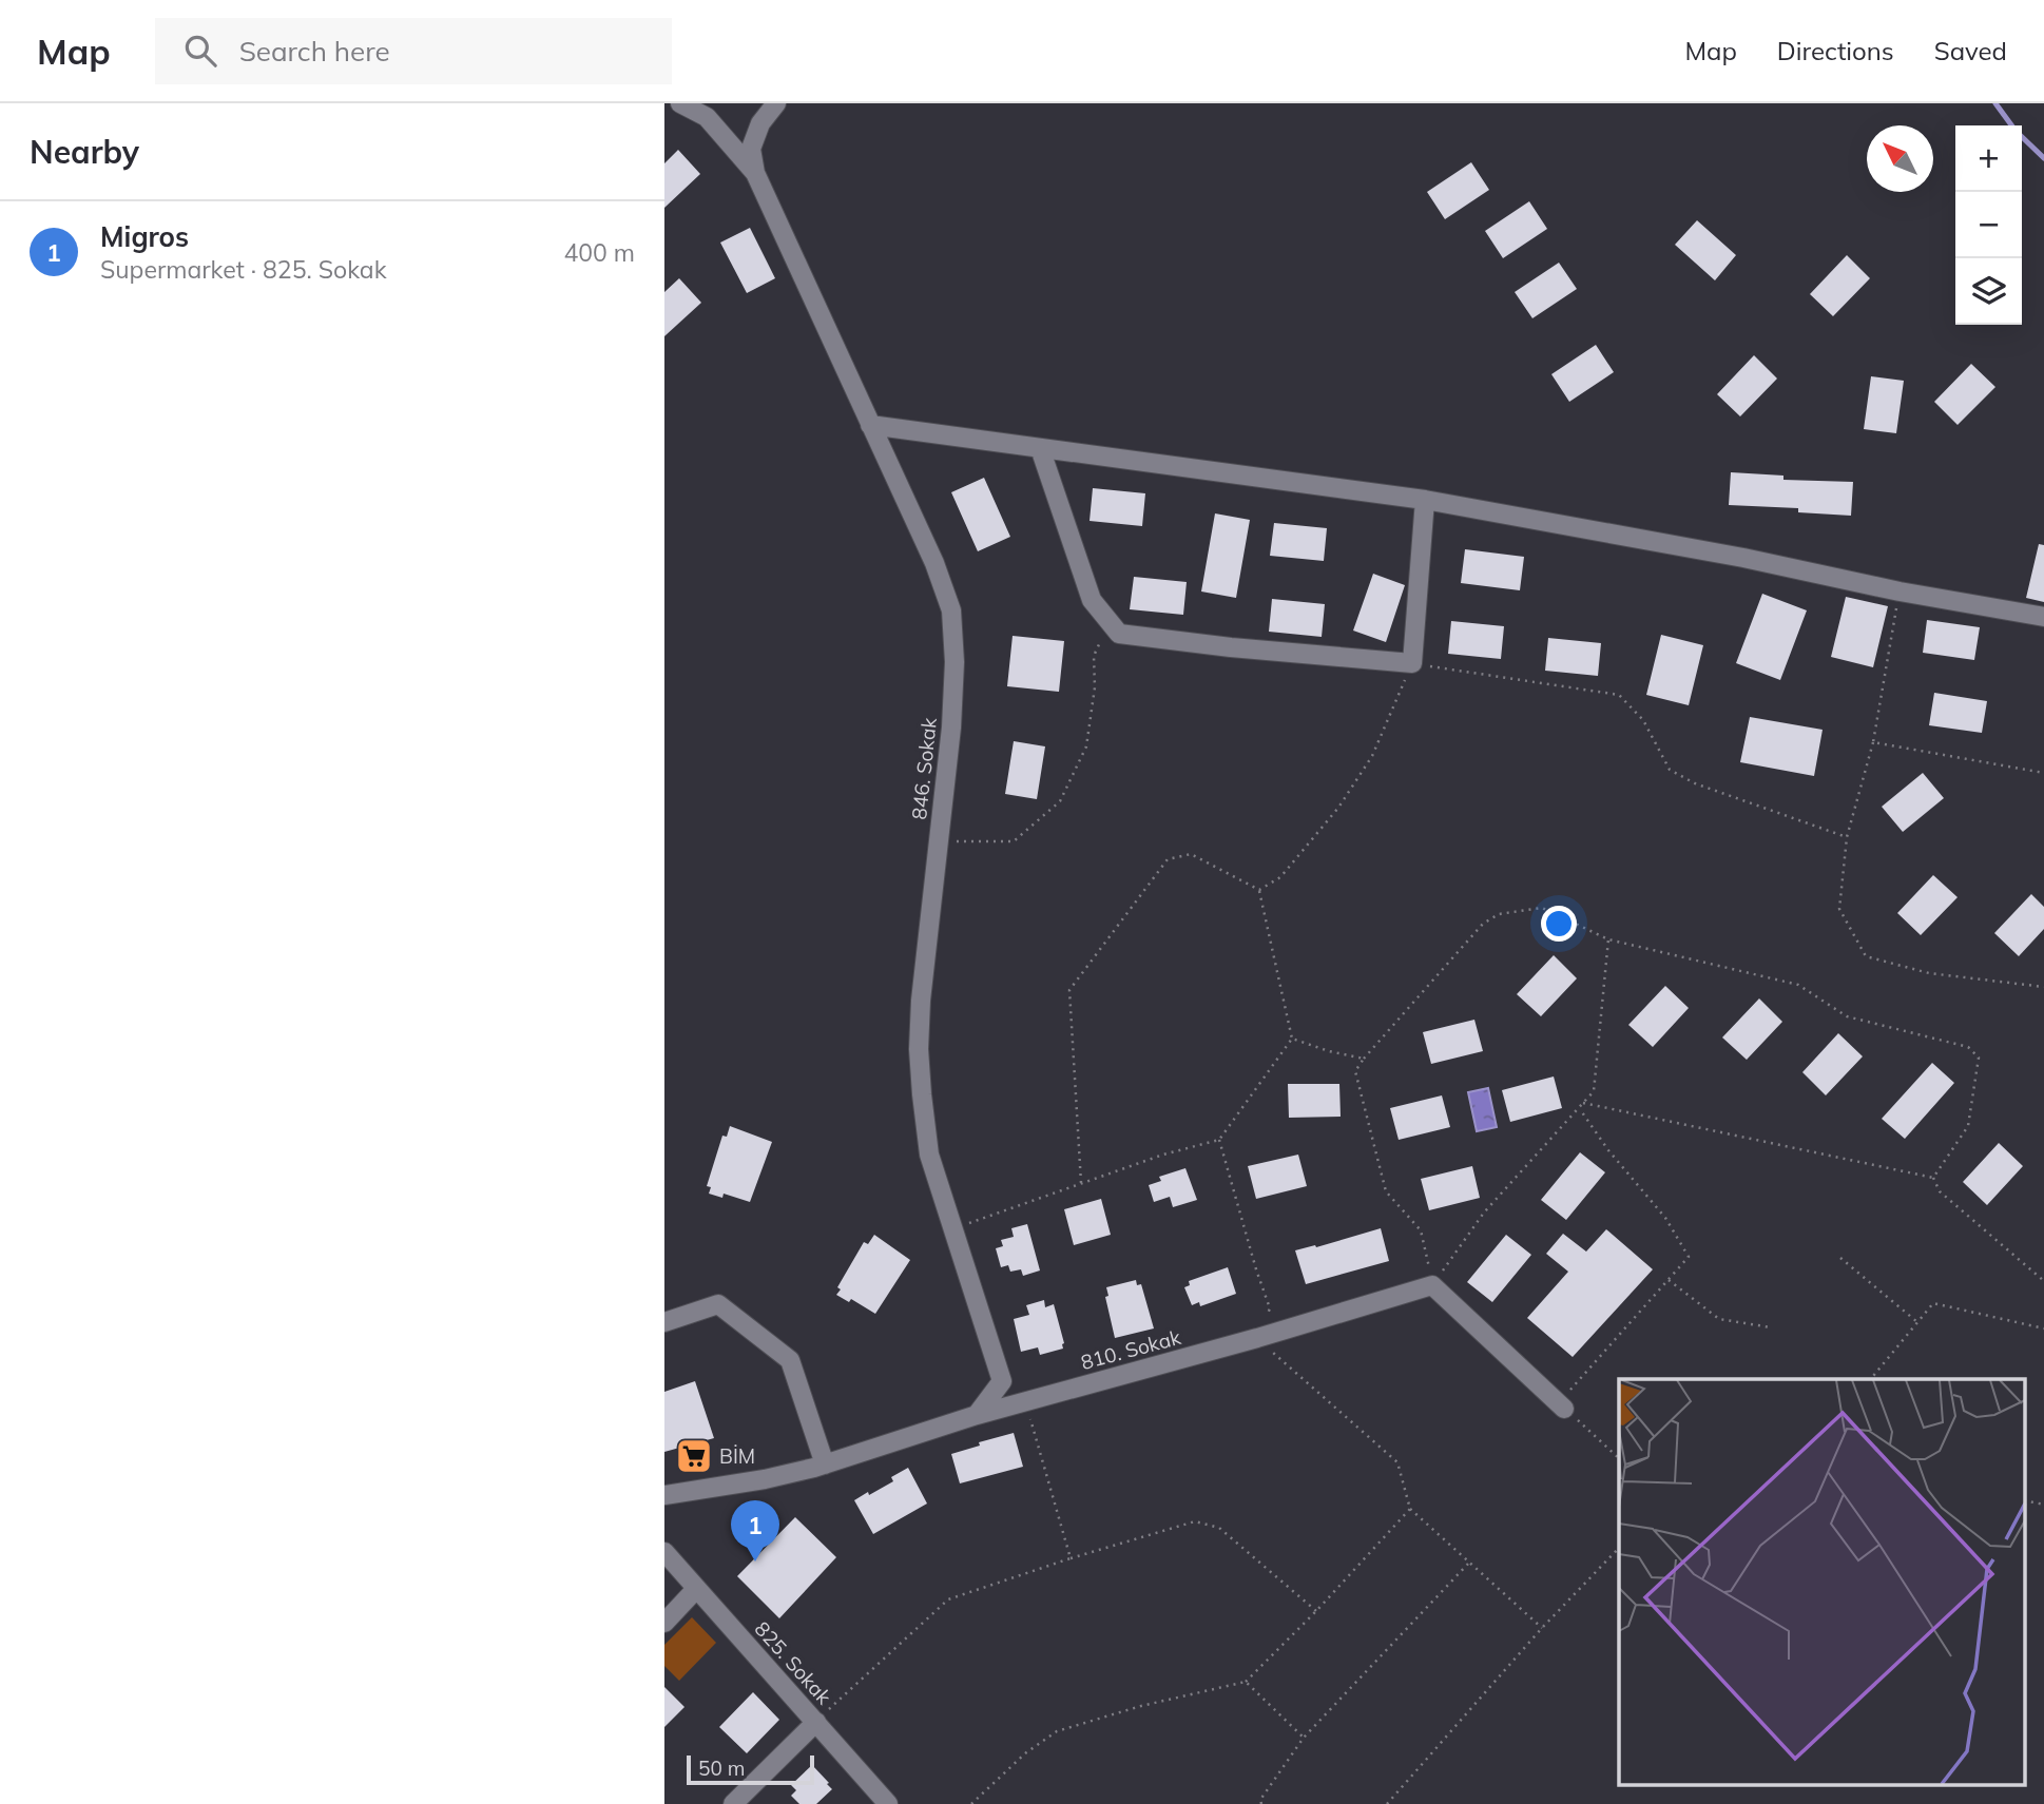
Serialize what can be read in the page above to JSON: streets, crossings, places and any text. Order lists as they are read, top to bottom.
{
  "streets": {
    "street": ["846. Sokak", "810. Sokak", "825. Sokak"]
  },
  "crossings": [
    ["846. Sokak", "810. Sokak"]
  ],
  "places": {
    "supermarket": ["BİM"]
  },
  "scale_bar": "50 m",
  "north": "top left",
  "page": {
    "header": "Map",
    "search": "Search here",
    "nav": ["Map", "Directions", "Saved"],
    "heading": "Nearby",
    "map_buttons": ["+", "−"],
    "list": [
      {
        "mark": "1",
        "name": "Migros",
        "note": "Supermarket · 825. Sokak",
        "value": "400 m"
      }
    ],
    "pins": "1",
    "scale": "50 m"
  }
}
